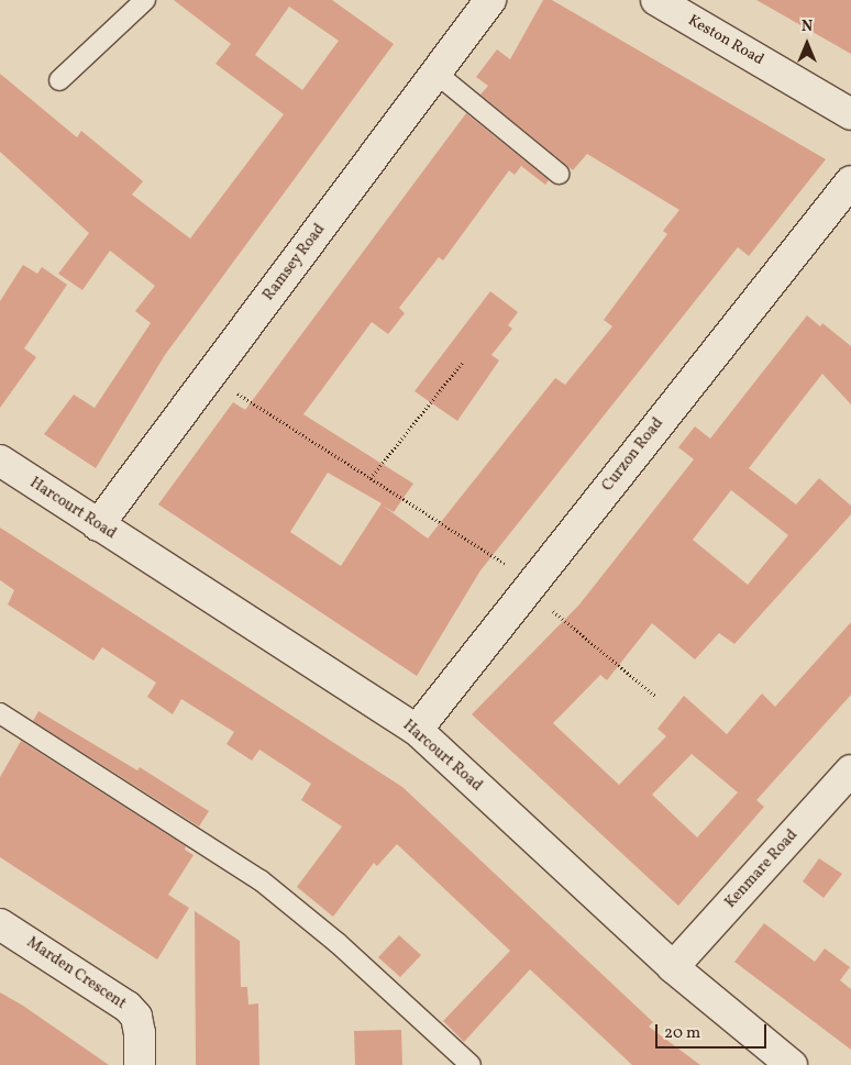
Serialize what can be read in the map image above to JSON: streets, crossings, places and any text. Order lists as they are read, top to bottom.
{
  "streets": {
    "street": [
      "Keston Road",
      "Ramsey Road",
      "Curzon Road",
      "Harcourt Road",
      "Kenmare Road",
      "Marden Crescent"
    ]
  },
  "crossings": [
    ["Ramsey Road", "Harcourt Road"],
    ["Curzon Road", "Harcourt Road"],
    ["Harcourt Road", "Kenmare Road"]
  ],
  "scale_bar": "20 m",
  "north": "top"
}
